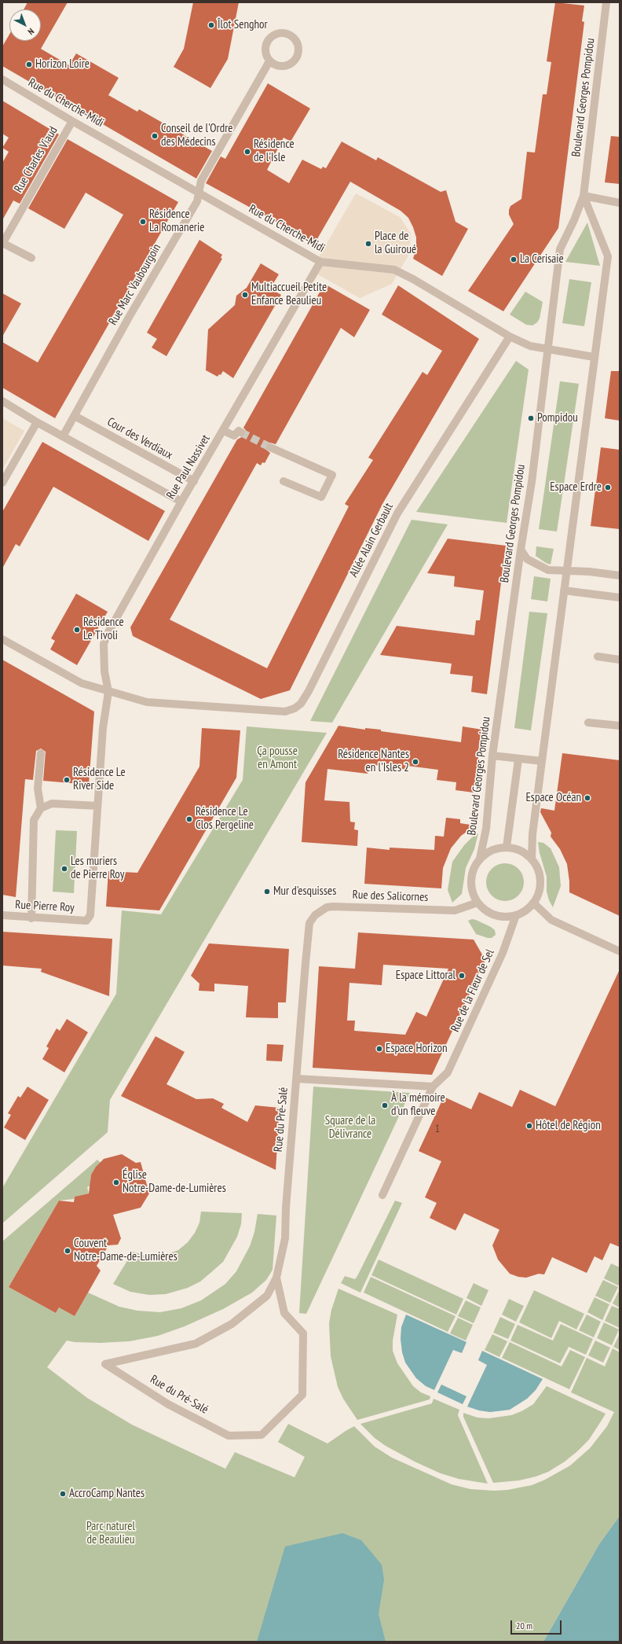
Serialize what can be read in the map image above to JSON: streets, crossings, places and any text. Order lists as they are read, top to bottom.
{
  "streets": {
    "street": [
      "Boulevard Georges Pompidou",
      "Rue du Cherche-Midi",
      "Rue Charles Viaud",
      "Rue Marc Vaubourgoin",
      "Cour des Verdiaux",
      "Rue Paul Nassivet",
      "Allée Alain Gerbault",
      "Rue des Salicornes",
      "Rue Pierre Roy",
      "Rue de la Fleur de Sel",
      "Rue du Pré-Salé"
    ]
  },
  "crossings": [
    ["Boulevard Georges Pompidou", "Rue du Cherche-Midi"],
    ["Boulevard Georges Pompidou", "Rue des Salicornes"],
    ["Boulevard Georges Pompidou", "Rue de la Fleur de Sel"],
    ["Rue du Cherche-Midi", "Rue Charles Viaud"],
    ["Rue du Cherche-Midi", "Rue Marc Vaubourgoin"],
    ["Rue du Cherche-Midi", "Rue Paul Nassivet"],
    ["Rue du Cherche-Midi", "Allée Alain Gerbault"],
    ["Rue Marc Vaubourgoin", "Cour des Verdiaux"],
    ["Cour des Verdiaux", "Rue Paul Nassivet"],
    ["Rue Paul Nassivet", "Allée Alain Gerbault"],
    ["Rue Paul Nassivet", "Rue Pierre Roy"],
    ["Rue des Salicornes", "Rue de la Fleur de Sel"],
    ["Rue des Salicornes", "Rue du Pré-Salé"]
  ],
  "parks": ["Ça pousse en Amont", "Square de la Délivrance", "Parc naturel de Beaulieu"],
  "places": [
    "Îlot Senghor",
    "Horizon Loire",
    "Conseil de l'Ordre des Médecins",
    "Résidence de l'Isle",
    "Résidence La Romanerie",
    "Place de la Guiroué",
    "La Cerisaie",
    "Multiaccueil Petite Enfance Beaulieu",
    "Pompidou",
    "Espace Erdre",
    "Résidence Le Tivoli",
    "Résidence Nantes en l'Isles 2",
    "Résidence Le River Side",
    "Espace Océan",
    "Résidence Le Clos Pergeline",
    "Les muriers de Pierre Roy",
    "Mur d'esquisses",
    "Espace Littoral",
    "Espace Horizon",
    "À la mémoire d'un fleuve",
    "Hôtel de Région",
    "Église Notre-Dame-de-Lumières",
    "Couvent Notre-Dame-de-Lumières",
    "AccroCamp Nantes"
  ],
  "house_numbers": ["1"],
  "scale_bar": "20 m",
  "north": "bottom right"
}
